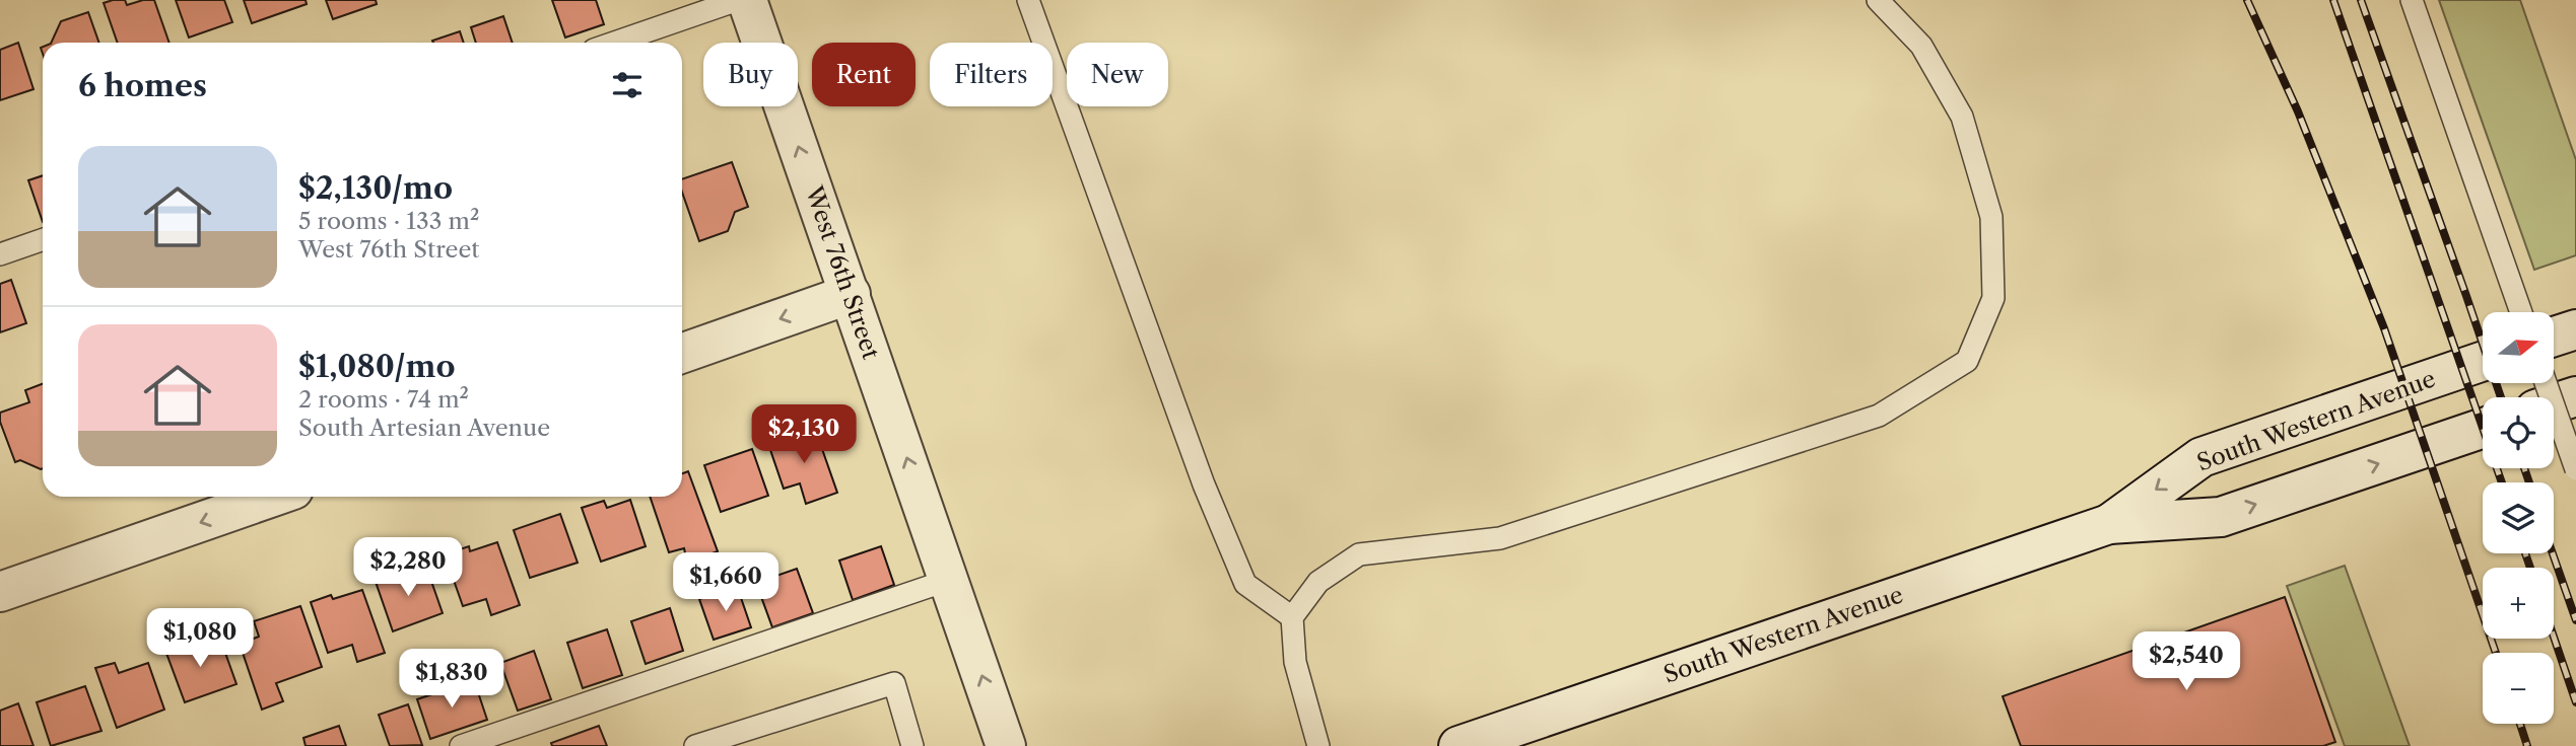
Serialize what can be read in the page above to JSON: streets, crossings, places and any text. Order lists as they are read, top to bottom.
{
  "streets": {
    "main road": ["West 76th Street", "South Western Avenue"]
  },
  "one_way": ["West 76th Street"],
  "north": "right",
  "page": {
    "chip": [
      "Buy",
      "Rent",
      "Filters",
      "New"
    ],
    "heading": "6 homes",
    "list": [
      {
        "name": "$2,130/mo",
        "note": "5 rooms · 133 m² · West 76th Street"
      },
      {
        "name": "$1,080/mo",
        "note": "2 rooms · 74 m² · South Artesian Avenue"
      }
    ],
    "map_buttons": ["+", "−"],
    "price": [
      "$2,130",
      "$2,280",
      "$1,660",
      "$1,080",
      "$2,540",
      "$1,830"
    ]
  }
}
